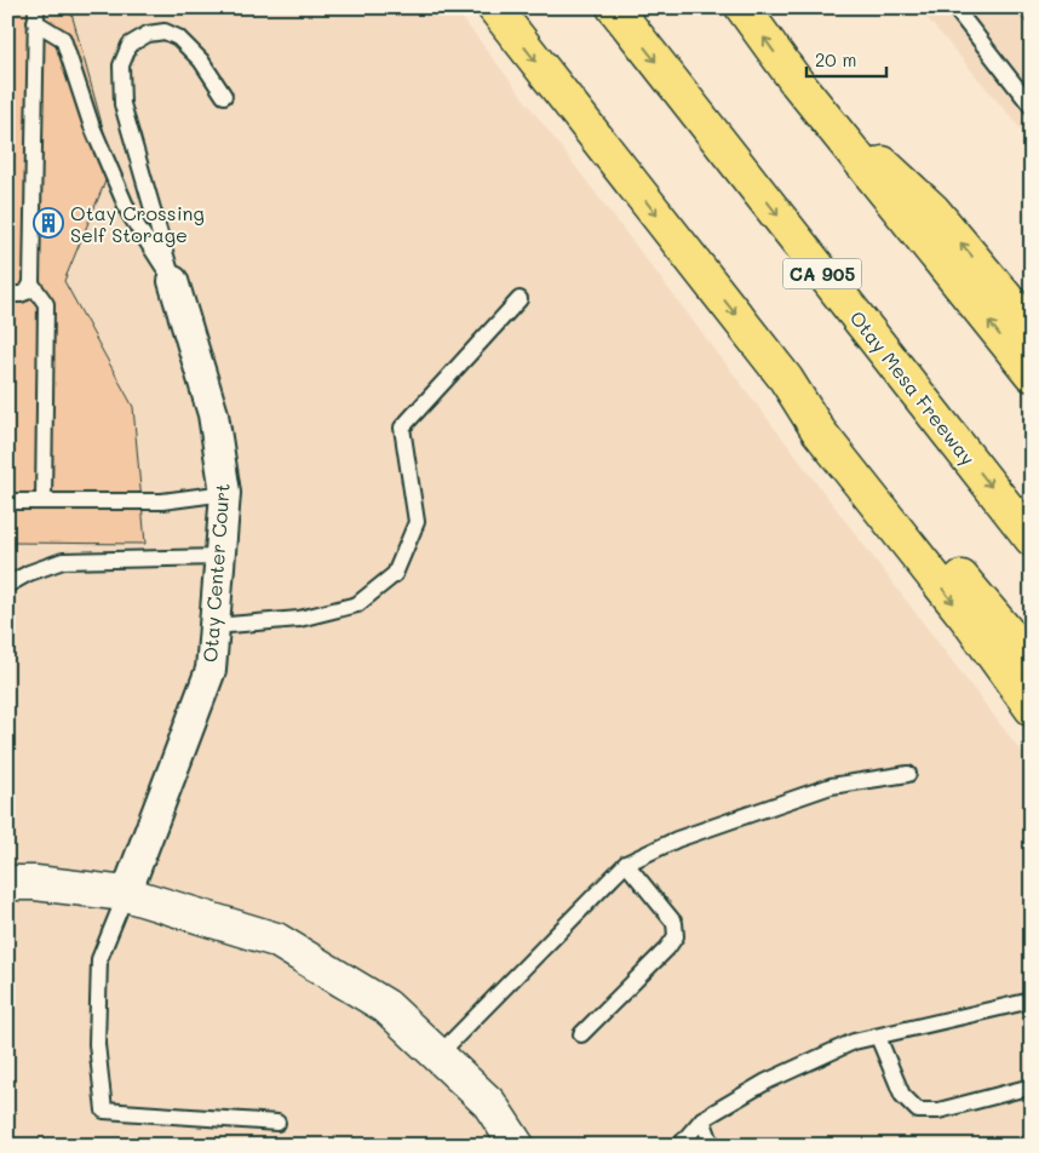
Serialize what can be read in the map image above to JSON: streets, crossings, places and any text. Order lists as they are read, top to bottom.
{
  "streets": {
    "highway": ["CA 905", "Otay Mesa Freeway"],
    "street": ["Otay Center Court"]
  },
  "places": {
    "building": ["Otay Crossing Self Storage"]
  },
  "scale_bar": "20 m"
}
